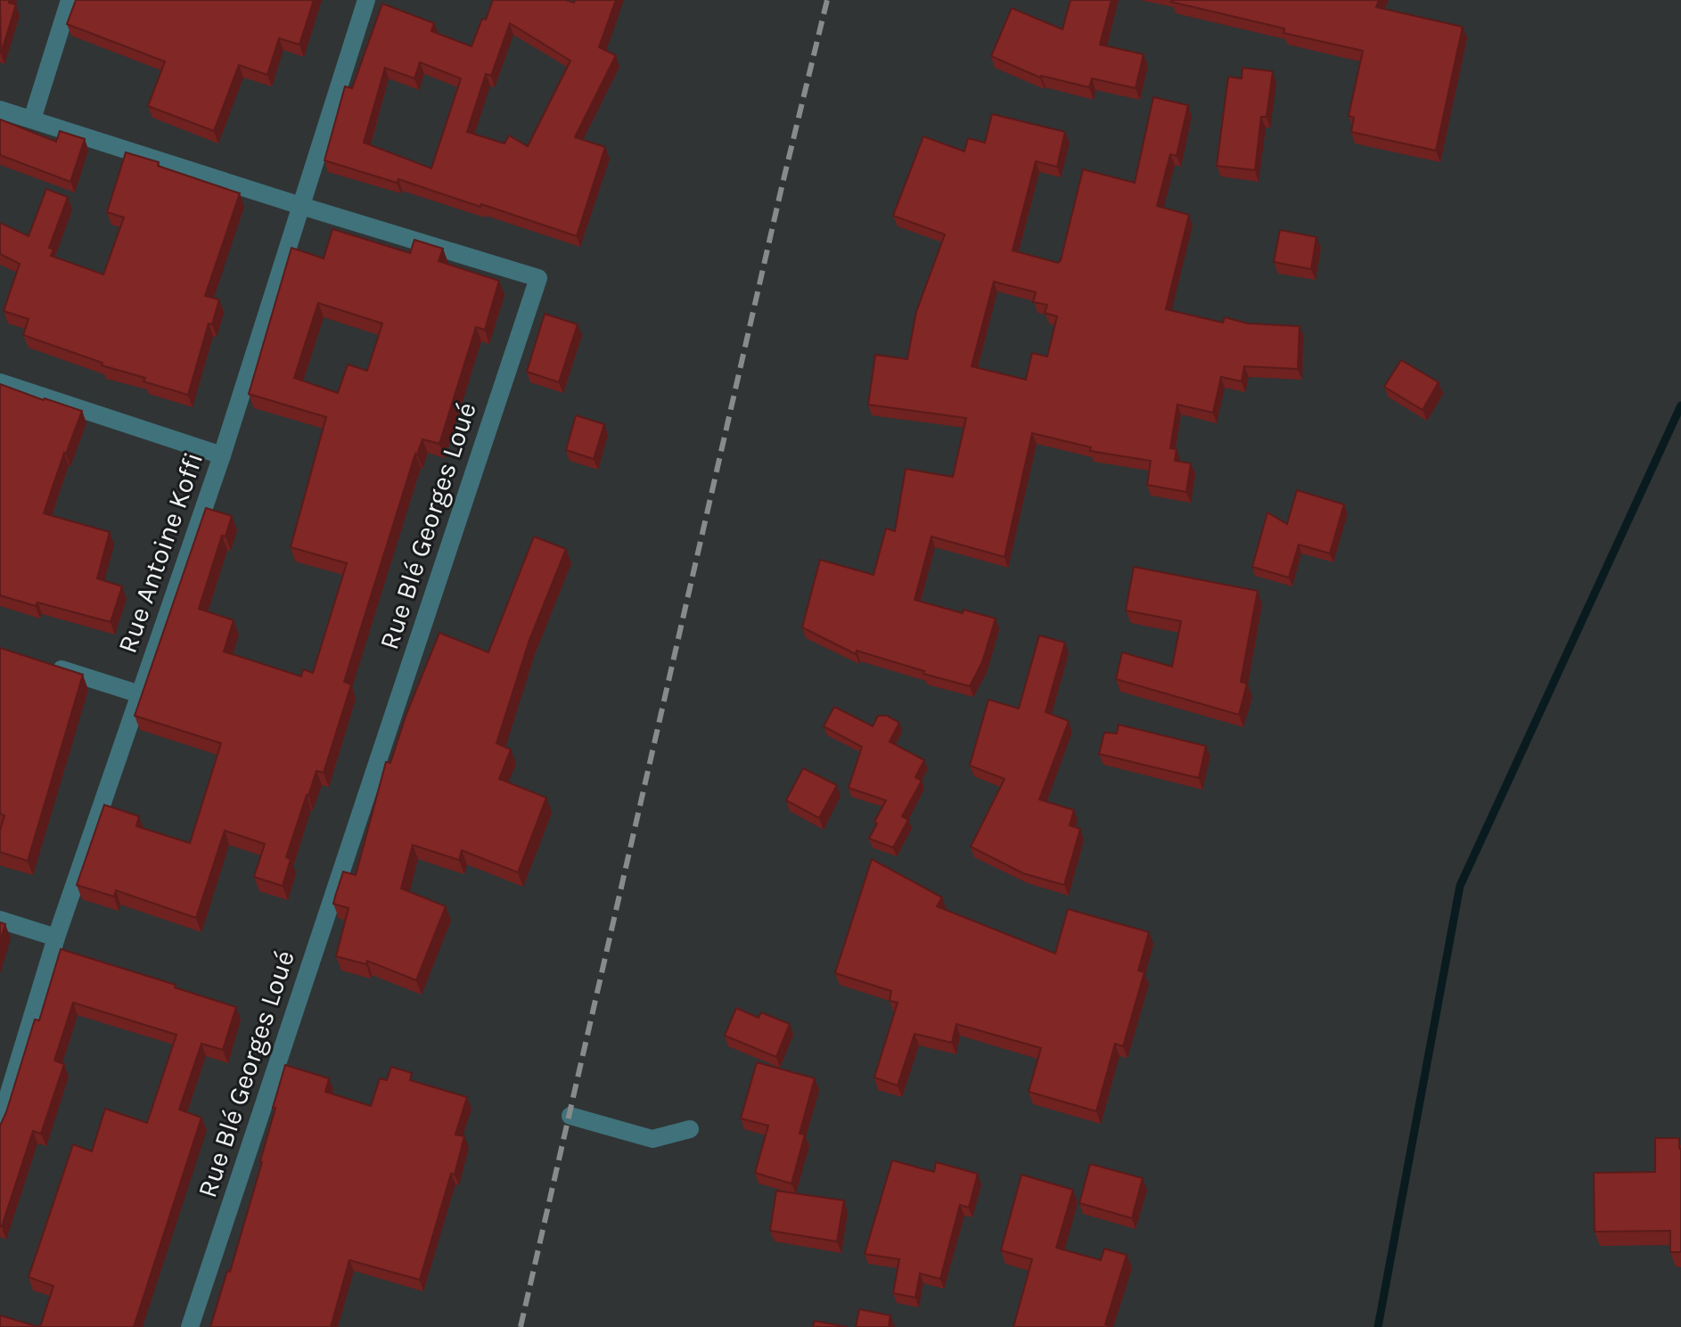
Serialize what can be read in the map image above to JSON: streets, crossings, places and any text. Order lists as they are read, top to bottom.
{
  "streets": {
    "street": ["Rue Blé Georges Loué", "Rue Antoine Koffi"]
  },
  "crossings": [
    ["Rue Blé Georges Loué", "Rue Antoine Koffi"]
  ]
}
